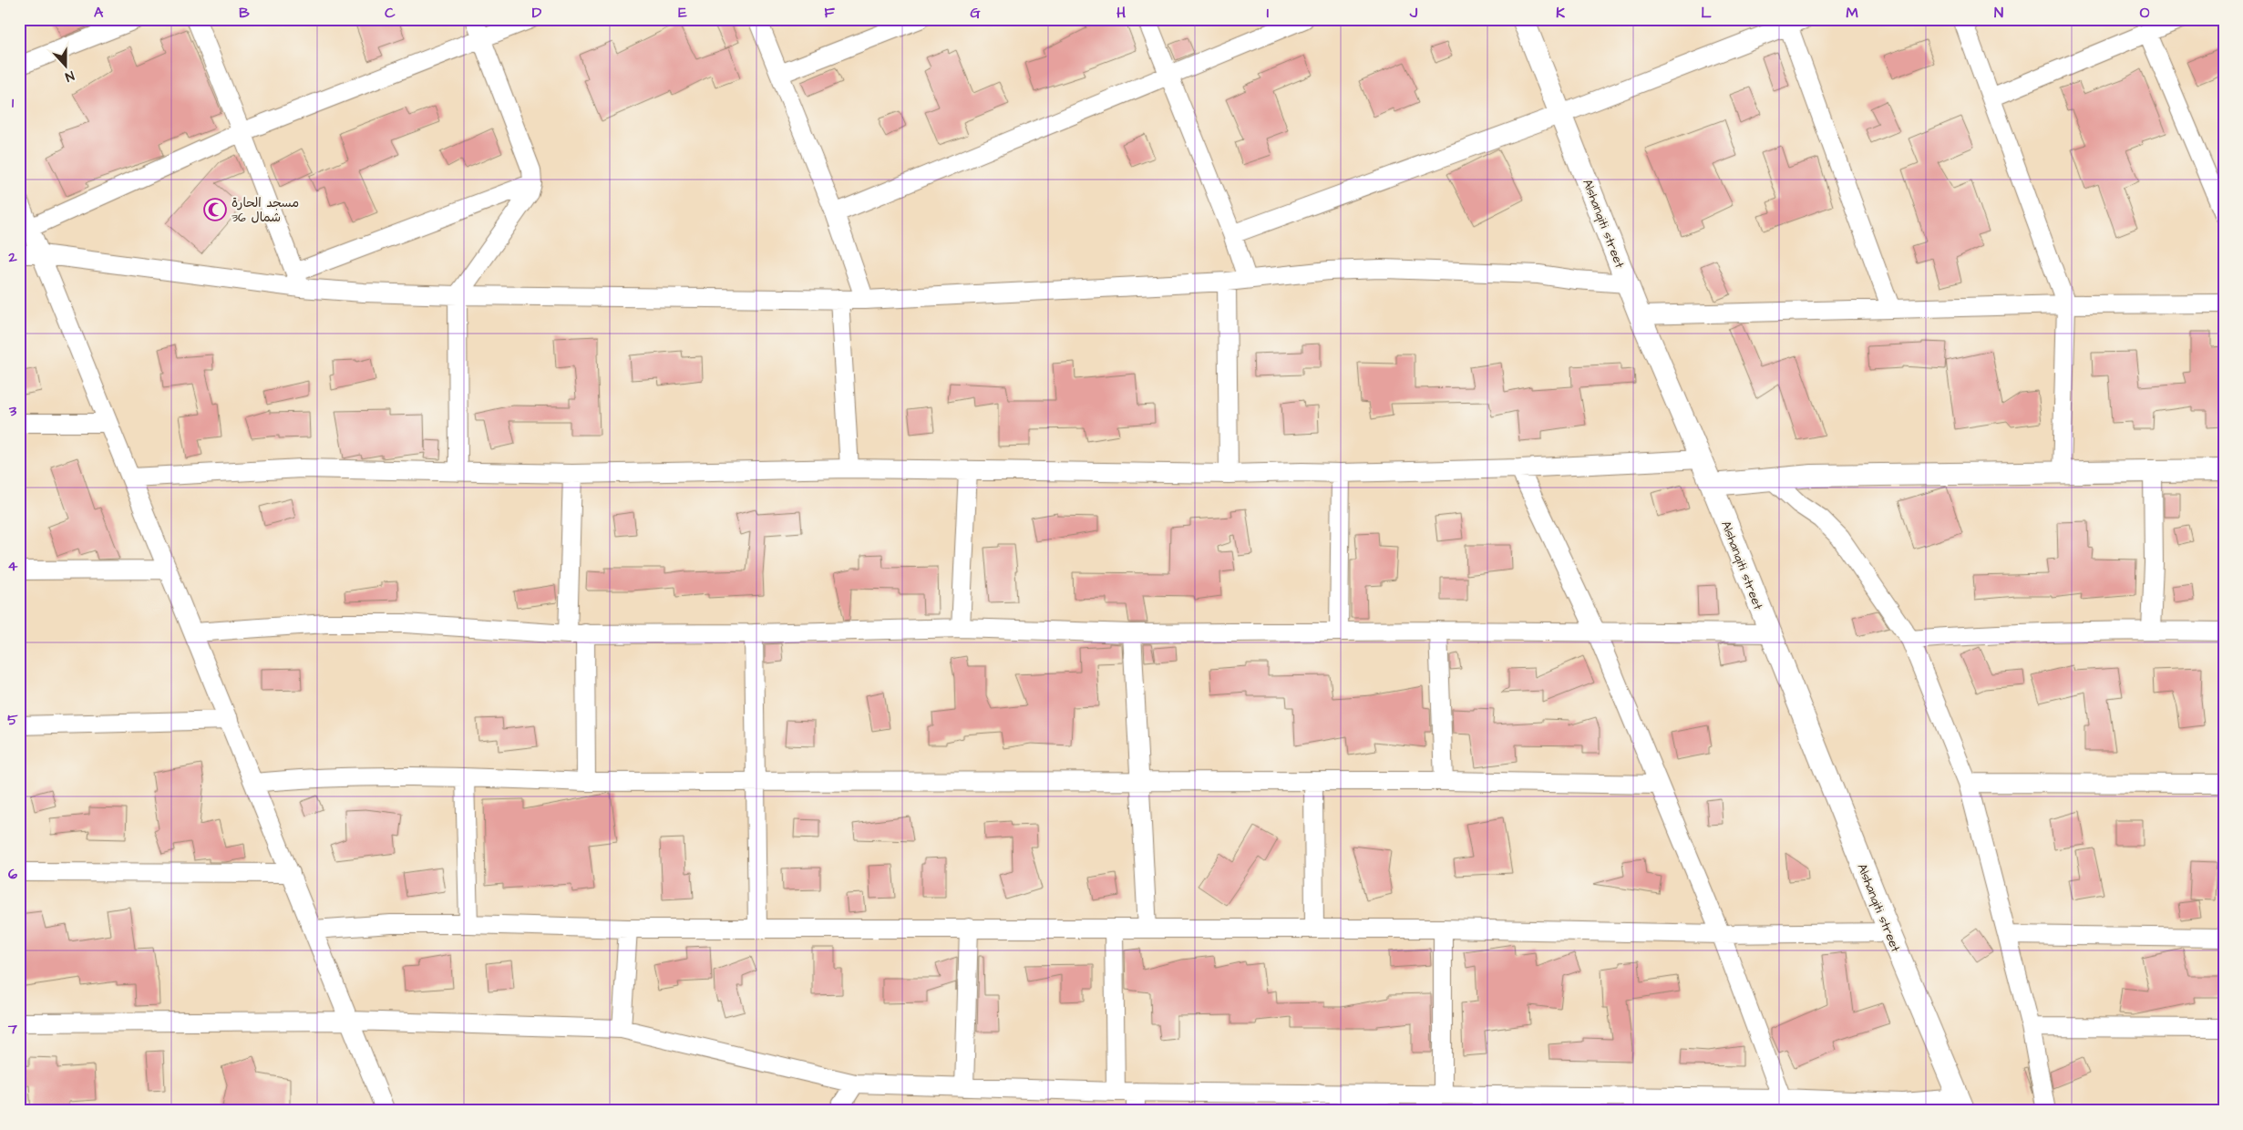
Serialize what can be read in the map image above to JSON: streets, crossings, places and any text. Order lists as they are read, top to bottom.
{
  "streets": {
    "street": ["Alshanqiti street"]
  },
  "places": {
    "mosque": ["مسجد الحارة 36 شمال"]
  },
  "north": "bottom",
  "grid": {
    "columns": [
      "A",
      "B",
      "C",
      "D",
      "E",
      "F",
      "G",
      "H",
      "I",
      "J",
      "K",
      "L",
      "M",
      "N",
      "O"
    ],
    "rows": [
      "1",
      "2",
      "3",
      "4",
      "5",
      "6",
      "7"
    ]
  }
}
